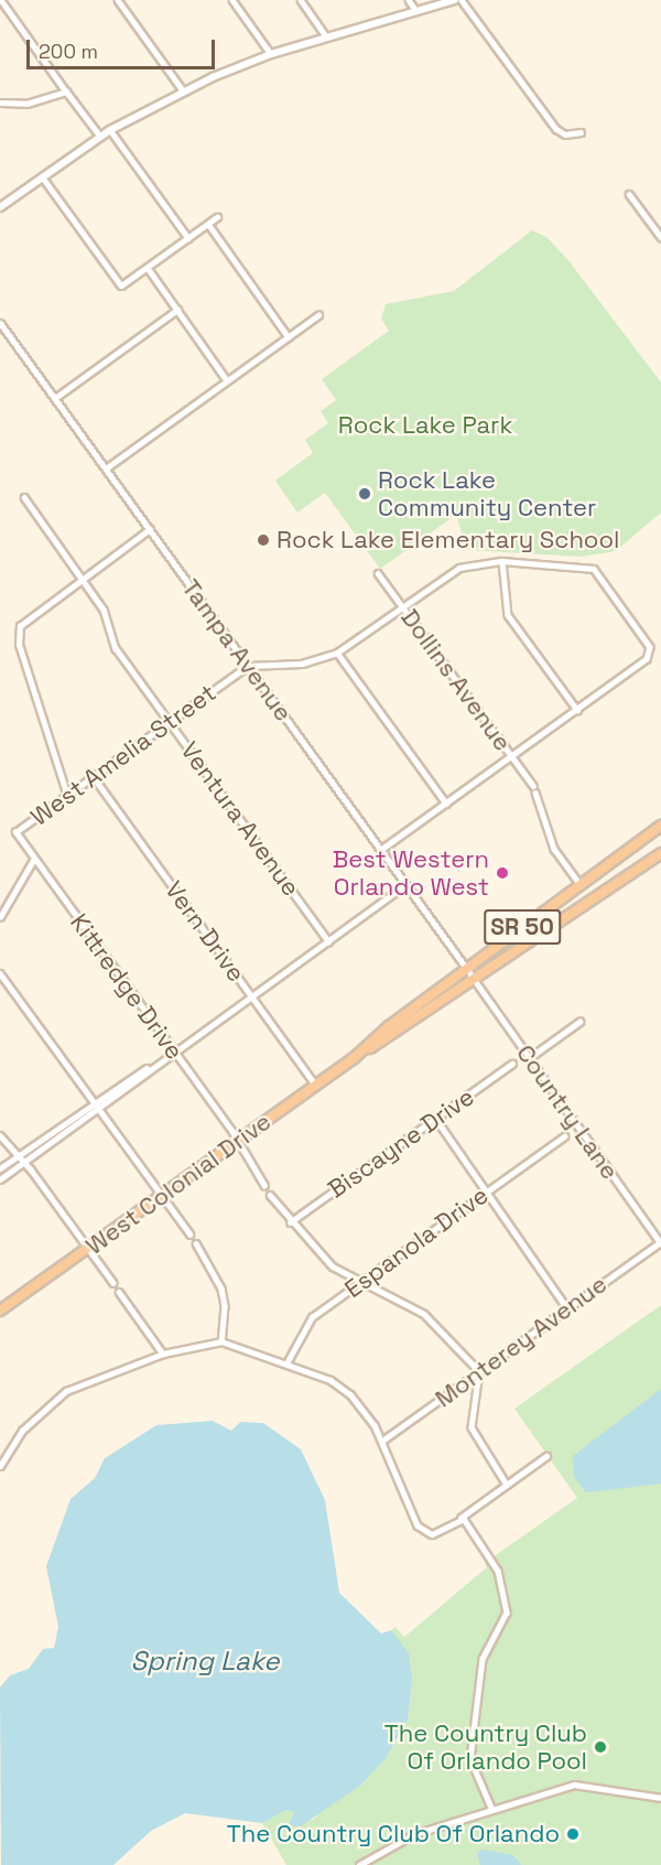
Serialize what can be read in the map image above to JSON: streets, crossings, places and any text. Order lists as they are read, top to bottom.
{
  "streets": {
    "highway": ["SR 50", "West Colonial Drive"],
    "street": [
      "Tampa Avenue",
      "Dollins Avenue",
      "West Amelia Street",
      "Ventura Avenue",
      "Vern Drive",
      "Kittredge Drive",
      "Country Lane",
      "Biscayne Drive",
      "Espanola Drive",
      "Monterey Avenue"
    ]
  },
  "crossings": [
    ["Tampa Avenue", "West Amelia Street"],
    ["Tampa Avenue", "Country Lane"],
    ["Tampa Avenue", "West Colonial Drive"],
    ["Dollins Avenue", "West Amelia Street"],
    ["Dollins Avenue", "West Colonial Drive"],
    ["West Amelia Street", "Ventura Avenue"],
    ["West Amelia Street", "Vern Drive"],
    ["West Amelia Street", "Kittredge Drive"],
    ["Vern Drive", "West Colonial Drive"],
    ["Kittredge Drive", "West Colonial Drive"],
    ["Country Lane", "West Colonial Drive"],
    ["Country Lane", "Monterey Avenue"]
  ],
  "water": ["Spring Lake"],
  "parks": ["Rock Lake Park"],
  "places": [
    "Rock Lake Community Center",
    "Rock Lake Elementary School",
    "Best Western Orlando West",
    "The Country Club Of Orlando Pool",
    "The Country Club Of Orlando"
  ],
  "scale_bar": "200 m"
}
